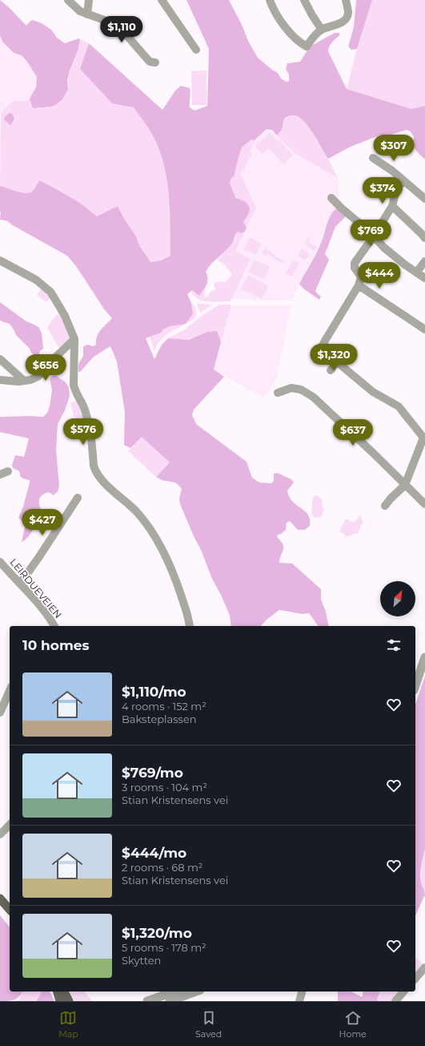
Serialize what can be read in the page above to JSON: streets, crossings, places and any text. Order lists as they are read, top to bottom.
{
  "streets": {
    "street": ["LEIRDUEVEIEN"]
  },
  "north": "top right",
  "page": {
    "price": [
      "$1,110",
      "$307",
      "$374",
      "$769",
      "$444",
      "$1,320",
      "$656",
      "$576",
      "$637",
      "$427"
    ],
    "heading": "10 homes",
    "list": [
      {
        "name": "$1,110/mo",
        "note": "4 rooms · 152 m² · Baksteplassen"
      },
      {
        "name": "$769/mo",
        "note": "3 rooms · 104 m² · Stian Kristensens vei"
      },
      {
        "name": "$444/mo",
        "note": "2 rooms · 68 m² · Stian Kristensens vei"
      },
      {
        "name": "$1,320/mo",
        "note": "5 rooms · 178 m² · Skytten"
      }
    ],
    "tabs": ["Map", "Saved", "Home"]
  }
}
